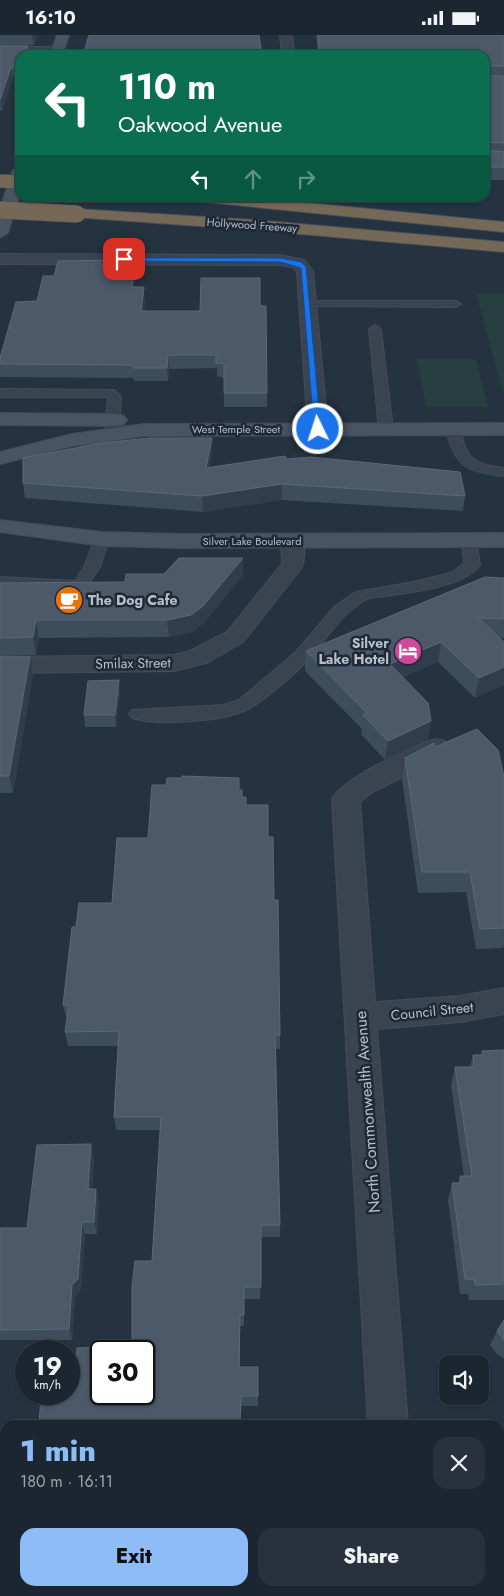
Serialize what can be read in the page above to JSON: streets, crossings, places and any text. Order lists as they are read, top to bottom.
{
  "streets": {
    "highway": ["Hollywood Freeway"],
    "main road": ["West Temple Street", "Silver Lake Boulevard"],
    "street": ["Smilax Street", "Council Street", "North Commonwealth Avenue"]
  },
  "crossings": [
    ["Silver Lake Boulevard", "Smilax Street"],
    ["Council Street", "North Commonwealth Avenue"]
  ],
  "places": {
    "cafe": ["The Dog Cafe"],
    "hotel": ["Silver Lake Hotel"]
  },
  "page": {
    "status": "16:10",
    "turn": ["110 m", "Oakwood Avenue"],
    "speed": "19 km/h",
    "limit": "30",
    "heading": ["1 min", "180 m · 16:11"],
    "buttons": ["Exit", "Share"]
  }
}
